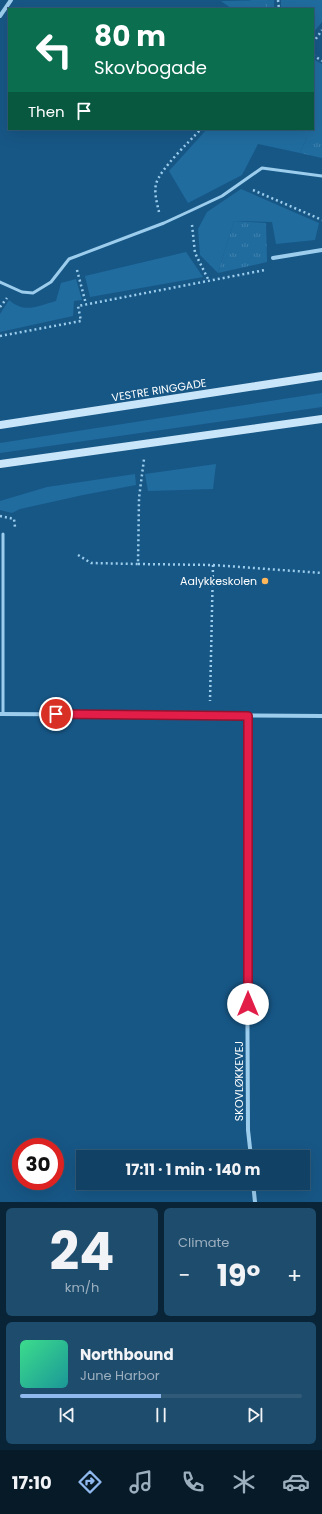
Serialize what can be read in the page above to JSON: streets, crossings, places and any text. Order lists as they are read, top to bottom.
{
  "streets": {
    "main road": ["VESTRE RINGGADE"],
    "street": ["SKOVLØKKEVEJ"]
  },
  "places": ["Aalykkeskolen"],
  "page": {
    "turn": ["80 m", "Skovbogade"],
    "then": "Then",
    "limit": "30",
    "trip": "17:11 · 1 min · 140 m",
    "tile": [
      ["24", "km/h"],
      "Climate"
    ],
    "heat": ["−", "19°", "+"],
    "song": ["Northbound", "June Harbor"],
    "tabs": "17:10"
  }
}
